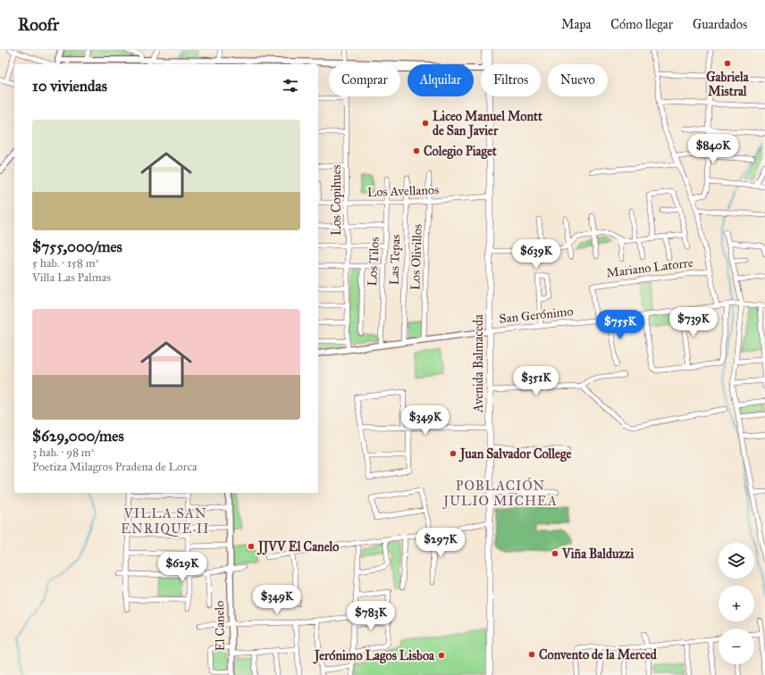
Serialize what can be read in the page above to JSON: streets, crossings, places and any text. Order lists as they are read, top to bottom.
{
  "streets": {
    "main road": ["Avenida Balmaceda"],
    "street": [
      "Los Avellanos",
      "Los Copihues",
      "Los Olivillos",
      "Las Tepas",
      "Los Tilos",
      "Mariano Latorre",
      "San Gerónimo",
      "El Canelo"
    ]
  },
  "crossings": [
    ["Los Avellanos", "Los Copihues"],
    ["Los Avellanos", "Los Olivillos"],
    ["Los Avellanos", "Las Tepas"],
    ["Los Avellanos", "Los Tilos"],
    ["Los Avellanos", "Avenida Balmaceda"],
    ["Los Copihues", "San Gerónimo"],
    ["Los Olivillos", "San Gerónimo"],
    ["Las Tepas", "San Gerónimo"],
    ["Los Tilos", "San Gerónimo"],
    ["Mariano Latorre", "San Gerónimo"],
    ["San Gerónimo", "Avenida Balmaceda"]
  ],
  "districts": ["POBLACIÓN JULIO MICHEA", "VILLA SAN ENRIQUE II"],
  "places": [
    "Gabriela Mistral",
    "Liceo Manuel Montt de San Javier",
    "Colegio Piaget",
    "Juan Salvador College",
    "JJVV El Canelo",
    "Viña Balduzzi",
    "Convento de la Merced",
    "Jerónimo Lagos Lisboa"
  ],
  "page": {
    "header": "Roofr",
    "nav": ["Mapa", "Cómo llegar", "Guardados"],
    "chip": [
      "Comprar",
      "Alquilar",
      "Filtros",
      "Nuevo"
    ],
    "heading": "10 viviendas",
    "list": [
      {
        "name": "$755,000/mes",
        "note": "5 hab. · 158 m² · Villa Las Palmas"
      },
      {
        "name": "$629,000/mes",
        "note": "3 hab. · 98 m² · Poetiza Milagros Pradena de Lorca"
      }
    ],
    "price": [
      "$840K",
      "$639K",
      "$739K",
      "$755K",
      "$351K",
      "$349K",
      "$297K",
      "$629K",
      "$349K",
      "$783K"
    ],
    "map_buttons": ["+", "−"]
  }
}
